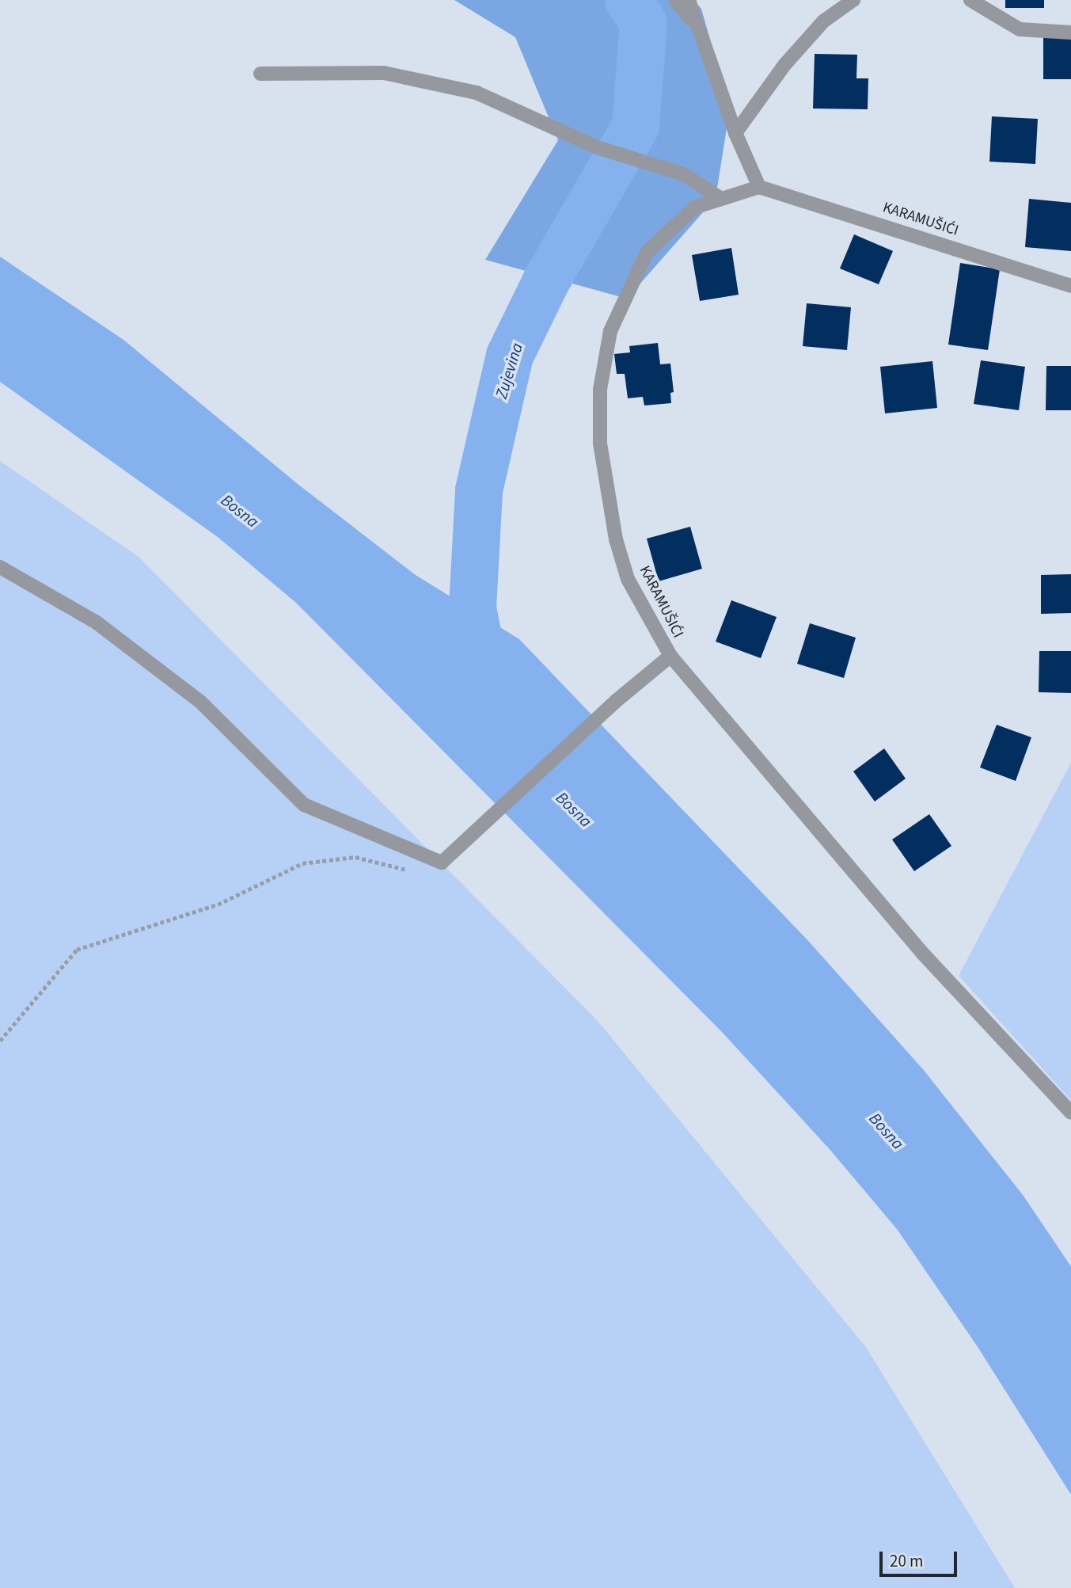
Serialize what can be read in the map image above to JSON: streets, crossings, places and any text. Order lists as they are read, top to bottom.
{
  "streets": {
    "street": ["KARAMUŠIĆI"]
  },
  "water": ["Zujevina", "Bosna"],
  "scale_bar": "20 m"
}
